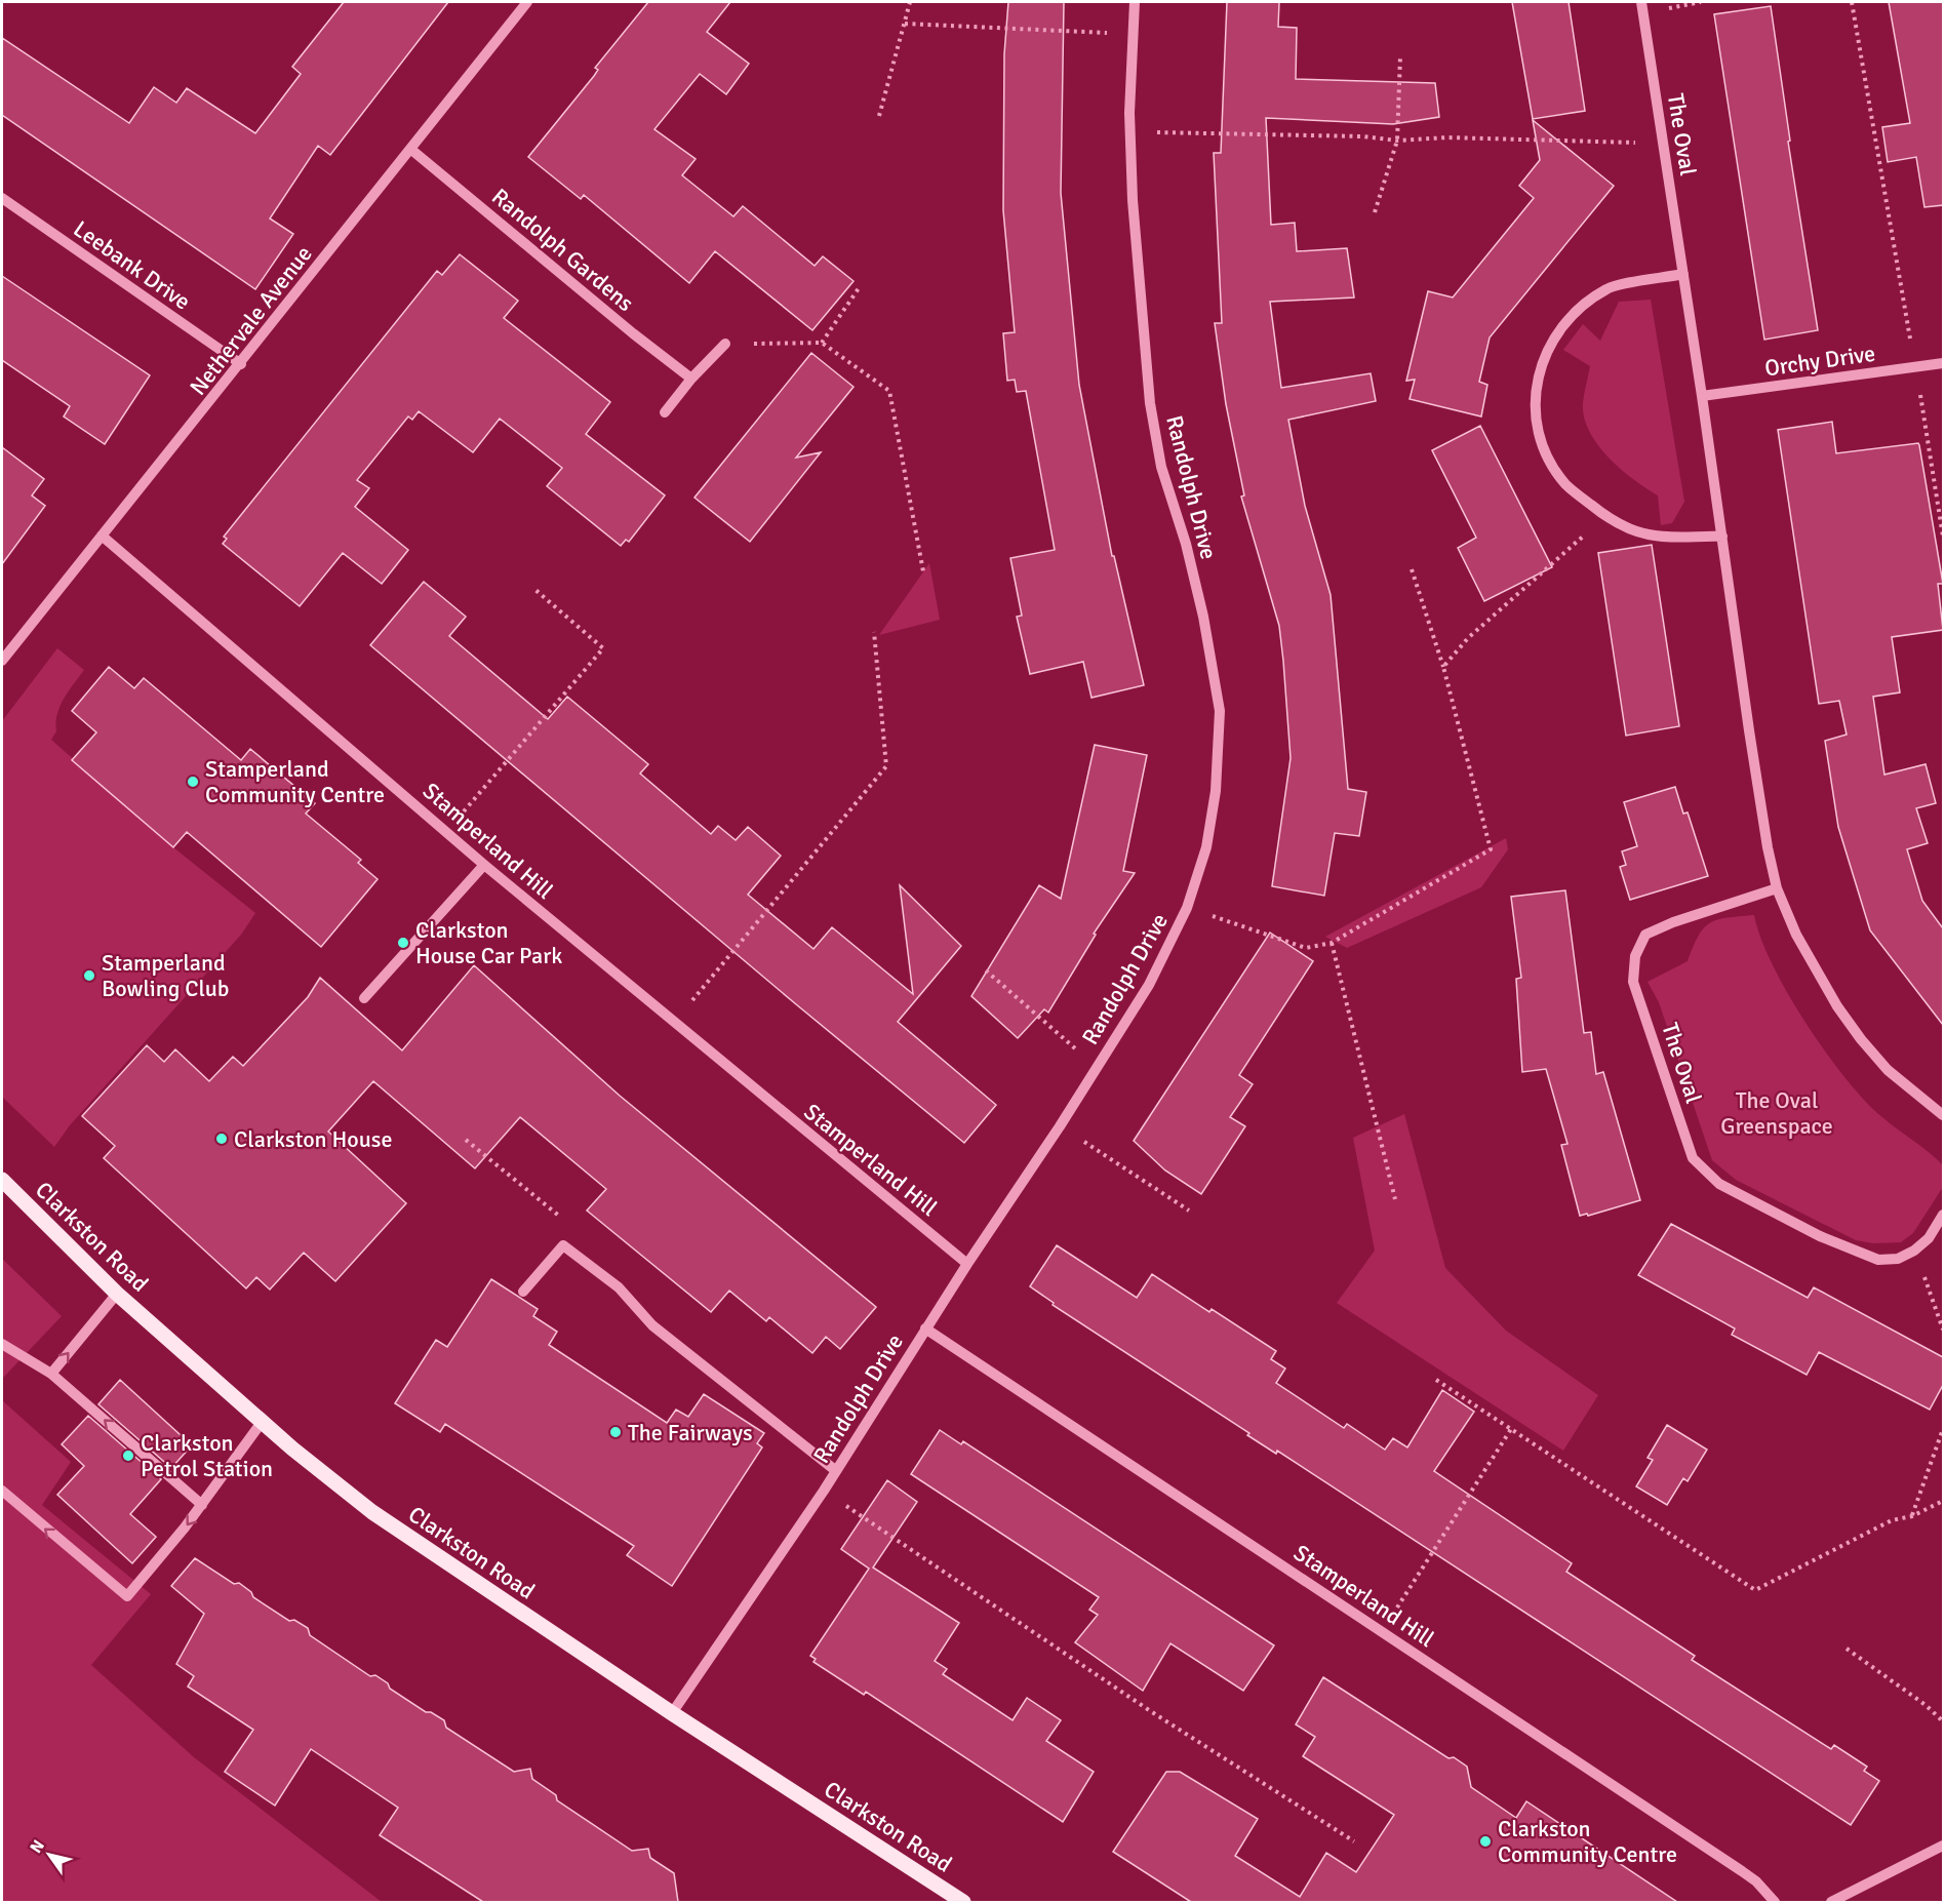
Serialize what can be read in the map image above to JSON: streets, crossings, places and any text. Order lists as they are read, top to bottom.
{
  "streets": {
    "main road": ["Clarkston Road"],
    "street": [
      "The Oval",
      "Randolph Gardens",
      "Leebank Drive",
      "Nethervale Avenue",
      "Orchy Drive",
      "Randolph Drive",
      "Stamperland Hill"
    ]
  },
  "crossings": [
    ["The Oval", "Orchy Drive"],
    ["Randolph Gardens", "Nethervale Avenue"],
    ["Leebank Drive", "Nethervale Avenue"],
    ["Nethervale Avenue", "Stamperland Hill"],
    ["Randolph Drive", "Stamperland Hill"],
    ["Randolph Drive", "Clarkston Road"]
  ],
  "parks": ["The Oval Greenspace"],
  "places": [
    "Stamperland Community Centre",
    "Clarkston House Car Park",
    "Stamperland Bowling Club",
    "Clarkston House",
    "The Fairways",
    "Clarkston Petrol Station",
    "Clarkston Community Centre"
  ],
  "north": "top left"
}
